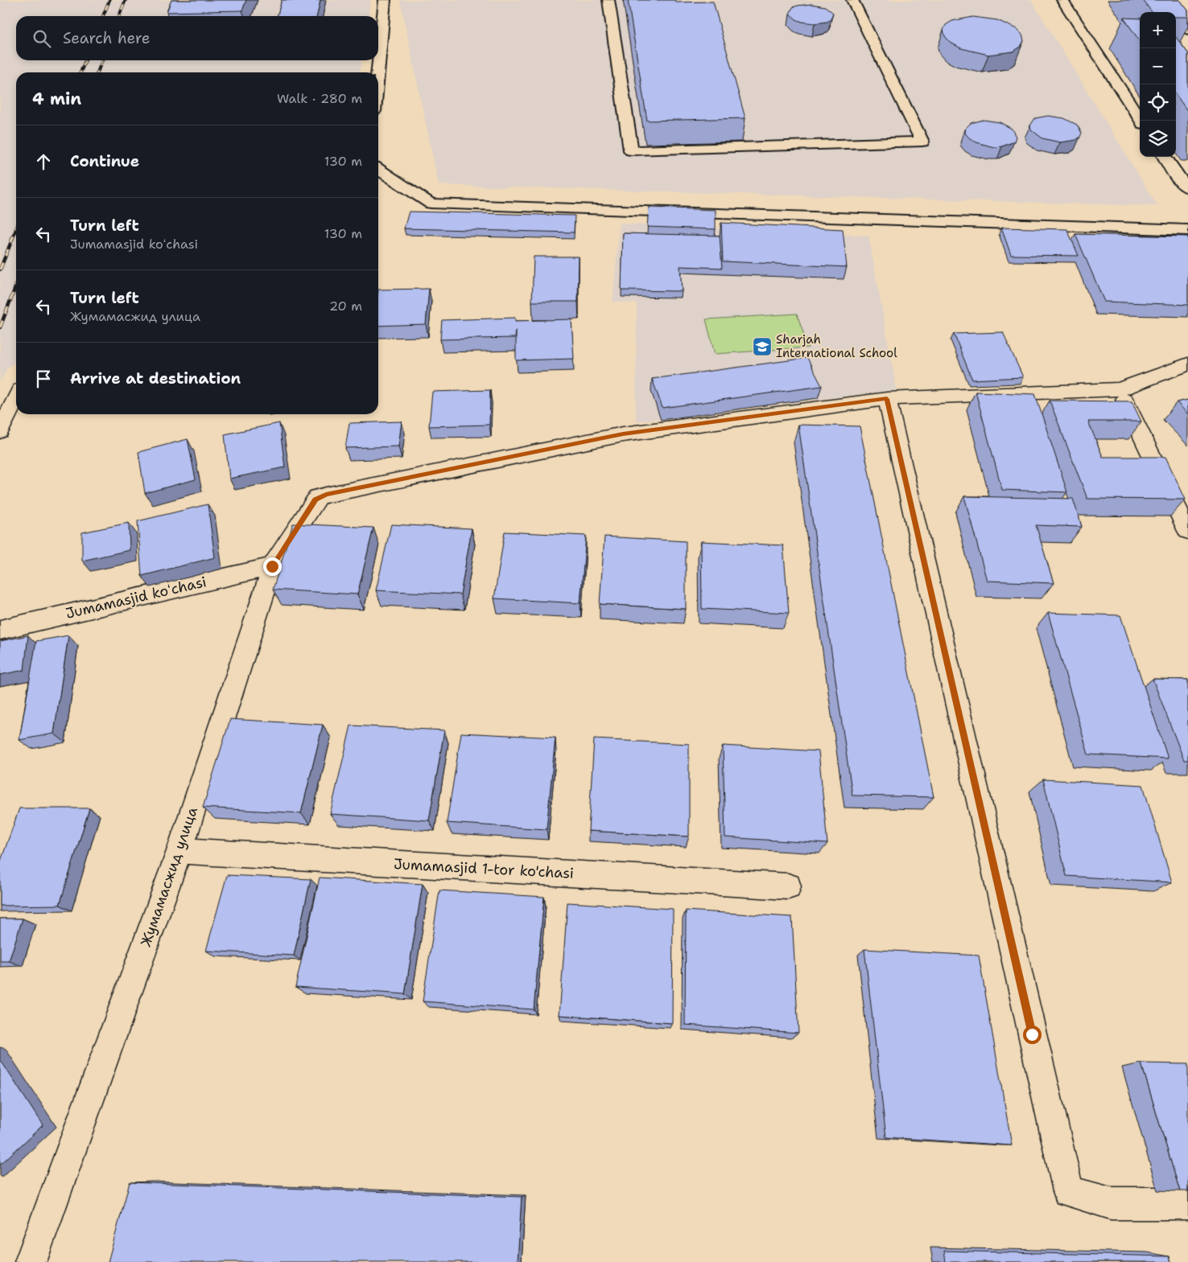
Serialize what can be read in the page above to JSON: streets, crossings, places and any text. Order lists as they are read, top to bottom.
{
  "streets": {
    "street": ["Jumamasjid koʻchasi", "Jumamasjid 1-tor ko'chasi", "Жумамасжид улица"]
  },
  "crossings": [
    ["Jumamasjid koʻchasi", "Жумамасжид улица"],
    ["Jumamasjid 1-tor ko'chasi", "Жумамасжид улица"]
  ],
  "places": {
    "school or university": ["Sharjah International School"]
  },
  "page": {
    "map_buttons": ["+", "−"],
    "search": "Search here",
    "heading": ["4 min", "Walk · 280 m"],
    "list": [
      ["Continue", "130 m"],
      ["Turn left", "Jumamasjid koʻchasi", "130 m"],
      ["Turn left", "Жумамасжид улица", "20 m"],
      "Arrive at destination"
    ]
  }
}
